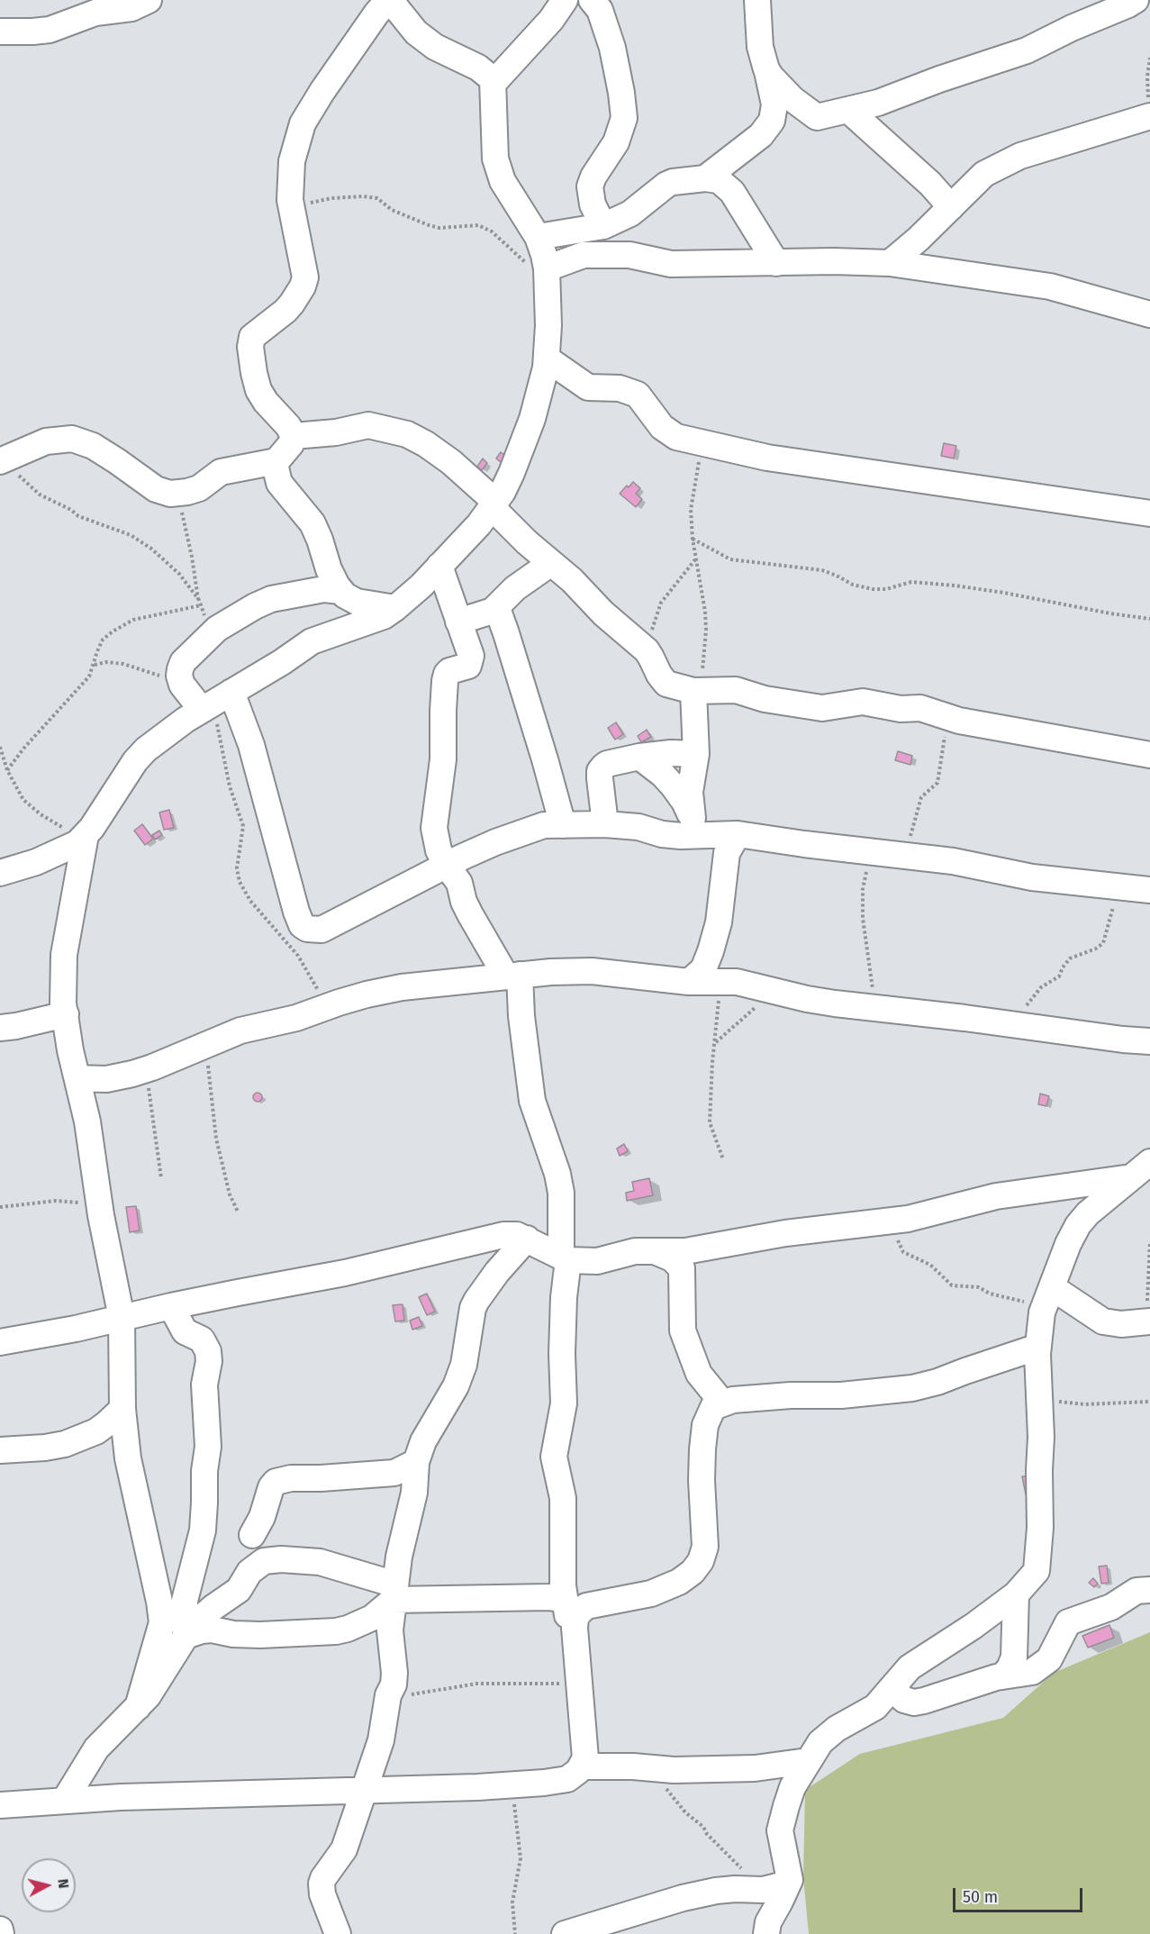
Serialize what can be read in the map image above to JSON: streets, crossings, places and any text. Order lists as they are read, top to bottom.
{
  "scale_bar": "50 m",
  "north": "right"
}
